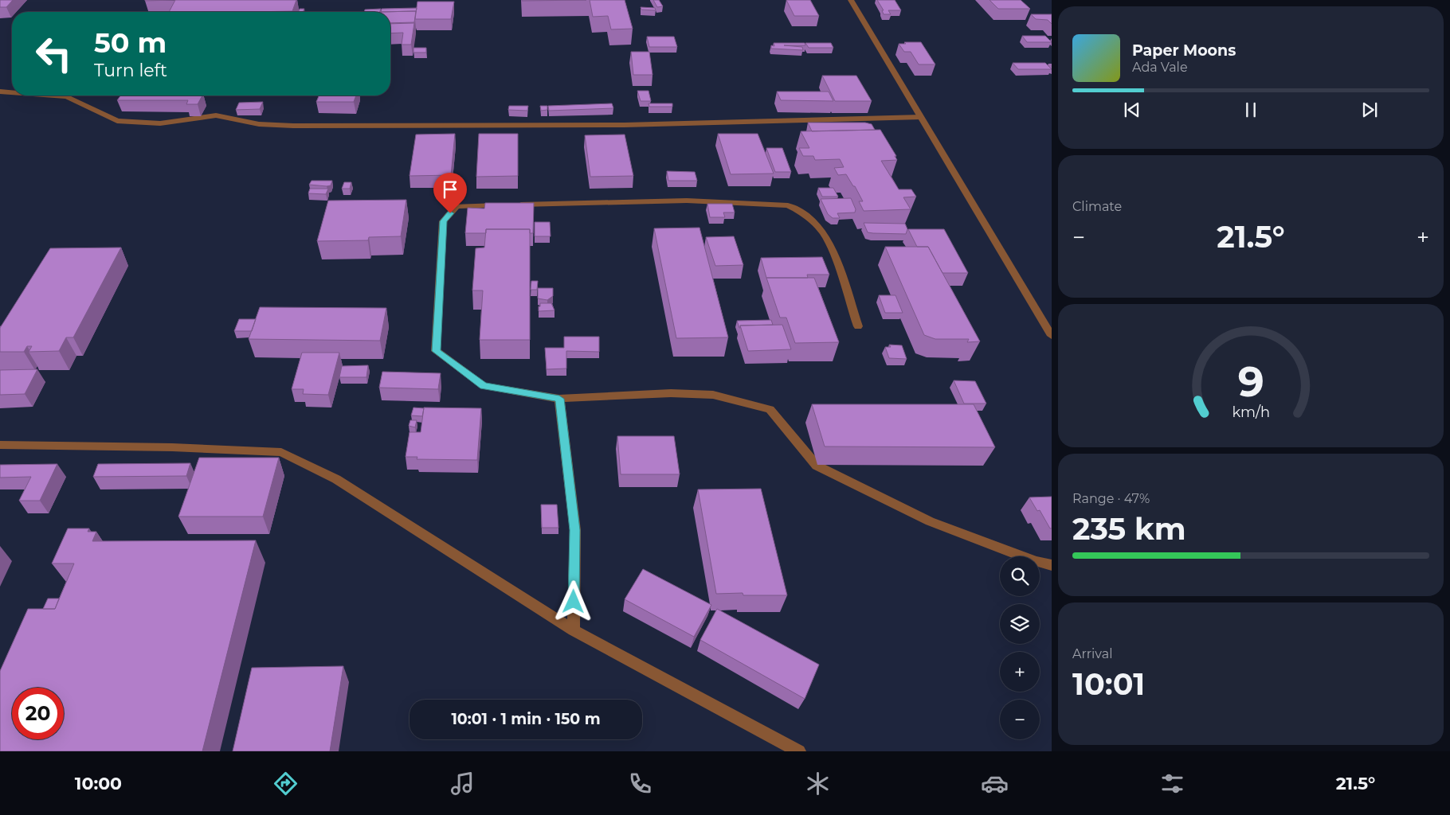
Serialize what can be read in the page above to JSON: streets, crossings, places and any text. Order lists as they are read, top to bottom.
{
  "page": {
    "turn": ["50 m", "Turn left"],
    "song": ["Paper Moons", "Ada Vale"],
    "tile": [
      "Climate",
      ["Range · 47%", "235 km"],
      ["Arrival", "10:01"]
    ],
    "heat": ["−", "21.5°", "+"],
    "map_buttons": ["+", "−"],
    "limit": "20",
    "trip": "10:01 · 1 min · 150 m",
    "tabs": ["10:00", "21.5°"],
    "gauge": ["9", "km/h"]
  }
}
